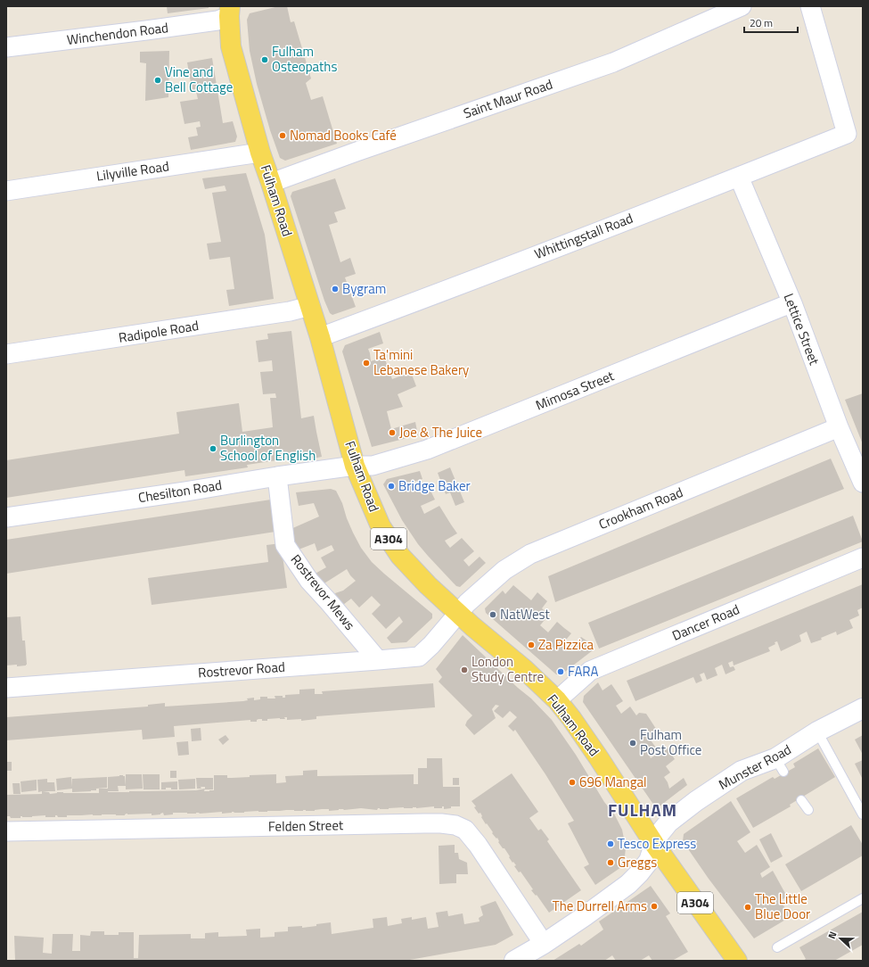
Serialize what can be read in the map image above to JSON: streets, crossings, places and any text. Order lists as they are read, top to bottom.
{
  "streets": {
    "main road": ["Fulham Road", "A304"],
    "street": [
      "Winchendon Road",
      "Saint Maur Road",
      "Lilyville Road",
      "Whittingstall Road",
      "Lettice Street",
      "Radipole Road",
      "Mimosa Street",
      "Chesilton Road",
      "Crookham Road",
      "Rostrevor Mews",
      "Dancer Road",
      "Rostrevor Road",
      "Munster Road",
      "Felden Street"
    ]
  },
  "crossings": [
    ["Winchendon Road", "Fulham Road"],
    ["Saint Maur Road", "Fulham Road"],
    ["Lilyville Road", "Fulham Road"],
    ["Fulham Road", "Whittingstall Road"],
    ["Fulham Road", "Radipole Road"],
    ["Fulham Road", "Mimosa Street"],
    ["Fulham Road", "Chesilton Road"],
    ["Fulham Road", "Crookham Road"],
    ["Fulham Road", "Dancer Road"],
    ["Fulham Road", "Rostrevor Road"],
    ["Fulham Road", "Munster Road"],
    ["Whittingstall Road", "Lettice Street"],
    ["Lettice Street", "Mimosa Street"],
    ["Lettice Street", "Crookham Road"],
    ["Mimosa Street", "Chesilton Road"],
    ["Chesilton Road", "Rostrevor Mews"],
    ["Crookham Road", "Rostrevor Road"],
    ["Rostrevor Mews", "Rostrevor Road"],
    ["Munster Road", "Felden Street"]
  ],
  "districts": ["FULHAM"],
  "places": [
    "Fulham Osteopaths",
    "Vine and Bell Cottage",
    "Nomad Books Café",
    "Bygram",
    "Ta'mini Lebanese Bakery",
    "Joe & The Juice",
    "Burlington School of English",
    "Bridge Baker",
    "NatWest",
    "Za Pizzica",
    "London Study Centre",
    "FARA",
    "Fulham Post Office",
    "696 Mangal",
    "Tesco Express",
    "Greggs",
    "The Durrell Arms",
    "The Little Blue Door"
  ],
  "scale_bar": "20 m",
  "north": "left"
}
